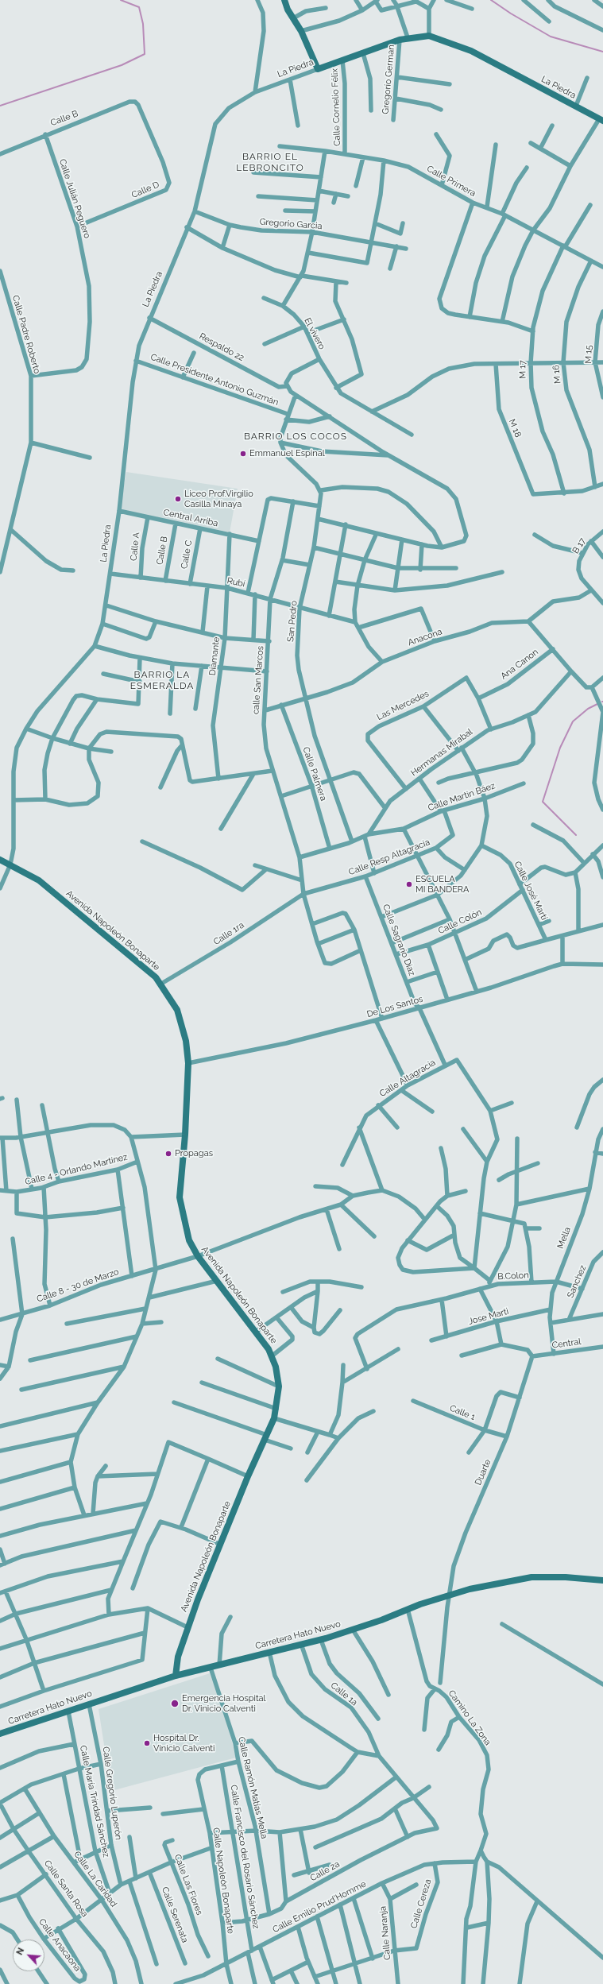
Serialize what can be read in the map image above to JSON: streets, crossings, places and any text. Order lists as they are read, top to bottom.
{
  "streets": {
    "main road": ["La Piedra", "Avenida Napoleón Bonaparte", "Carretera Hato Nuevo"],
    "street": [
      "Gregorio German",
      "Calle Cornelio Félix",
      "Calle B",
      "Calle Primera",
      "Calle D",
      "Calle Julián Peguero",
      "Gregorio Garcia",
      "El vivero",
      "Calle Padre Roberto",
      "Respaldo 22",
      "M 15",
      "M 17",
      "M 16",
      "Calle Presidente Antonio Guzmàn",
      "M 18",
      "Central Arriba",
      "B 17",
      "Calle A",
      "Calle C",
      "Rubí",
      "San Pedro",
      "Anacona",
      "Diamante",
      "Ana Canon",
      "calle San Marcos",
      "Las Mercedes",
      "Hermanas Mirabal",
      "Calle Palmera",
      "Calle Martin Báez",
      "Calle Resp Altagracia",
      "Calle José Martí",
      "Calle Colón",
      "Calle 1ra",
      "Calle Sagrario Diaz",
      "De Los Santos",
      "Calle Altagracia",
      "Calle 4 - Orlando Martínez",
      "Mella",
      "B.Colon",
      "Sanchez",
      "Calle 8 - 30 de Marzo",
      "Jose Marti",
      "Central",
      "Calle 1",
      "Duarte",
      "Calle 1a",
      "Camino La Zona",
      "Calle Ramón Matías Mella",
      "Calle Gregorio Luperón",
      "Calle María Trindad Sánchez",
      "Calle Francisco del Rosario Sánchez",
      "Calle 2a",
      "Calle La Caridad",
      "Calle Napoleón Bonaparte",
      "Calle Las Flores",
      "Calle Santa Rosa",
      "Calle Cereza",
      "Calle Emilio Prud'Homme",
      "Calle Serenata",
      "Calle Naranja",
      "Calle Anacaona"
    ]
  },
  "crossings": [
    ["La Piedra", "Gregorio German"],
    ["La Piedra", "Calle Cornelio Félix"],
    ["La Piedra", "Gregorio Garcia"],
    ["La Piedra", "Respaldo 22"],
    ["La Piedra", "Calle Presidente Antonio Guzmàn"],
    ["La Piedra", "Central Arriba"],
    ["La Piedra", "Rubí"],
    ["La Piedra", "Avenida Napoleón Bonaparte"],
    ["Calle Cornelio Félix", "Calle Primera"],
    ["Calle B", "Calle D"],
    ["Calle B", "Calle Julián Peguero"],
    ["Calle B", "Central Arriba"],
    ["Calle B", "Rubí"],
    ["Calle Primera", "M 17"],
    ["Calle Primera", "M 16"],
    ["Calle D", "Calle Julián Peguero"],
    ["Calle Julián Peguero", "Calle Padre Roberto"],
    ["M 17", "M 18"],
    ["Central Arriba", "Calle A"],
    ["Central Arriba", "Calle C"],
    ["Central Arriba", "Diamante"],
    ["Calle A", "Rubí"],
    ["Calle C", "Rubí"],
    ["Rubí", "San Pedro"],
    ["Rubí", "Diamante"],
    ["Rubí", "calle San Marcos"],
    ["San Pedro", "Anacona"],
    ["Anacona", "calle San Marcos"],
    ["Anacona", "Calle Palmera"],
    ["Ana Canon", "Las Mercedes"],
    ["calle San Marcos", "Calle Resp Altagracia"],
    ["calle San Marcos", "Calle 1ra"],
    ["Las Mercedes", "Hermanas Mirabal"],
    ["Hermanas Mirabal", "Calle Martin Báez"],
    ["Calle Martin Báez", "Calle Resp Altagracia"],
    ["Calle Resp Altagracia", "Calle 1ra"],
    ["Calle Resp Altagracia", "Calle Sagrario Diaz"],
    ["Calle José Martí", "Calle Colón"],
    ["Calle Colón", "Calle Sagrario Diaz"],
    ["Avenida Napoleón Bonaparte", "Calle 1ra"],
    ["Avenida Napoleón Bonaparte", "De Los Santos"],
    ["Avenida Napoleón Bonaparte", "Calle 8 - 30 de Marzo"],
    ["Avenida Napoleón Bonaparte", "Carretera Hato Nuevo"],
    ["Calle Sagrario Diaz", "De Los Santos"],
    ["Calle Sagrario Diaz", "Calle Altagracia"],
    ["Mella", "B.Colon"],
    ["Mella", "Jose Marti"],
    ["Mella", "Central"],
    ["B.Colon", "Sanchez"],
    ["Central", "Duarte"],
    ["Calle 1", "Duarte"],
    ["Duarte", "Carretera Hato Nuevo"],
    ["Carretera Hato Nuevo", "Calle 1a"],
    ["Carretera Hato Nuevo", "Camino La Zona"],
    ["Carretera Hato Nuevo", "Calle Ramón Matías Mella"],
    ["Carretera Hato Nuevo", "Calle Gregorio Luperón"],
    ["Carretera Hato Nuevo", "Calle María Trindad Sánchez"],
    ["Calle 1a", "Calle 2a"],
    ["Camino La Zona", "Calle Emilio Prud'Homme"],
    ["Calle Ramón Matías Mella", "Calle 2a"],
    ["Calle Francisco del Rosario Sánchez", "Calle 2a"],
    ["Calle Francisco del Rosario Sánchez", "Calle Napoleón Bonaparte"],
    ["Calle Francisco del Rosario Sánchez", "Calle Emilio Prud'Homme"],
    ["Calle 2a", "Calle Napoleón Bonaparte"],
    ["Calle Napoleón Bonaparte", "Calle Emilio Prud'Homme"],
    ["Calle Cereza", "Calle Emilio Prud'Homme"],
    ["Calle Cereza", "Calle Naranja"],
    ["Calle Emilio Prud'Homme", "Calle Naranja"]
  ],
  "districts": ["BARRIO EL LEBRONCITO", "BARRIO LOS COCOS", "BARRIO LA ESMERALDA"],
  "places": [
    "Emmanuel Espinal",
    "Liceo Prof.Virgilio Casilla Minaya",
    "ESCUELA MI BANDERA",
    "Propagas",
    "Emergencia Hospital Dr. Vinicio Calventi",
    "Hospital Dr. Vinicio Calventi"
  ],
  "north": "top left"
}
